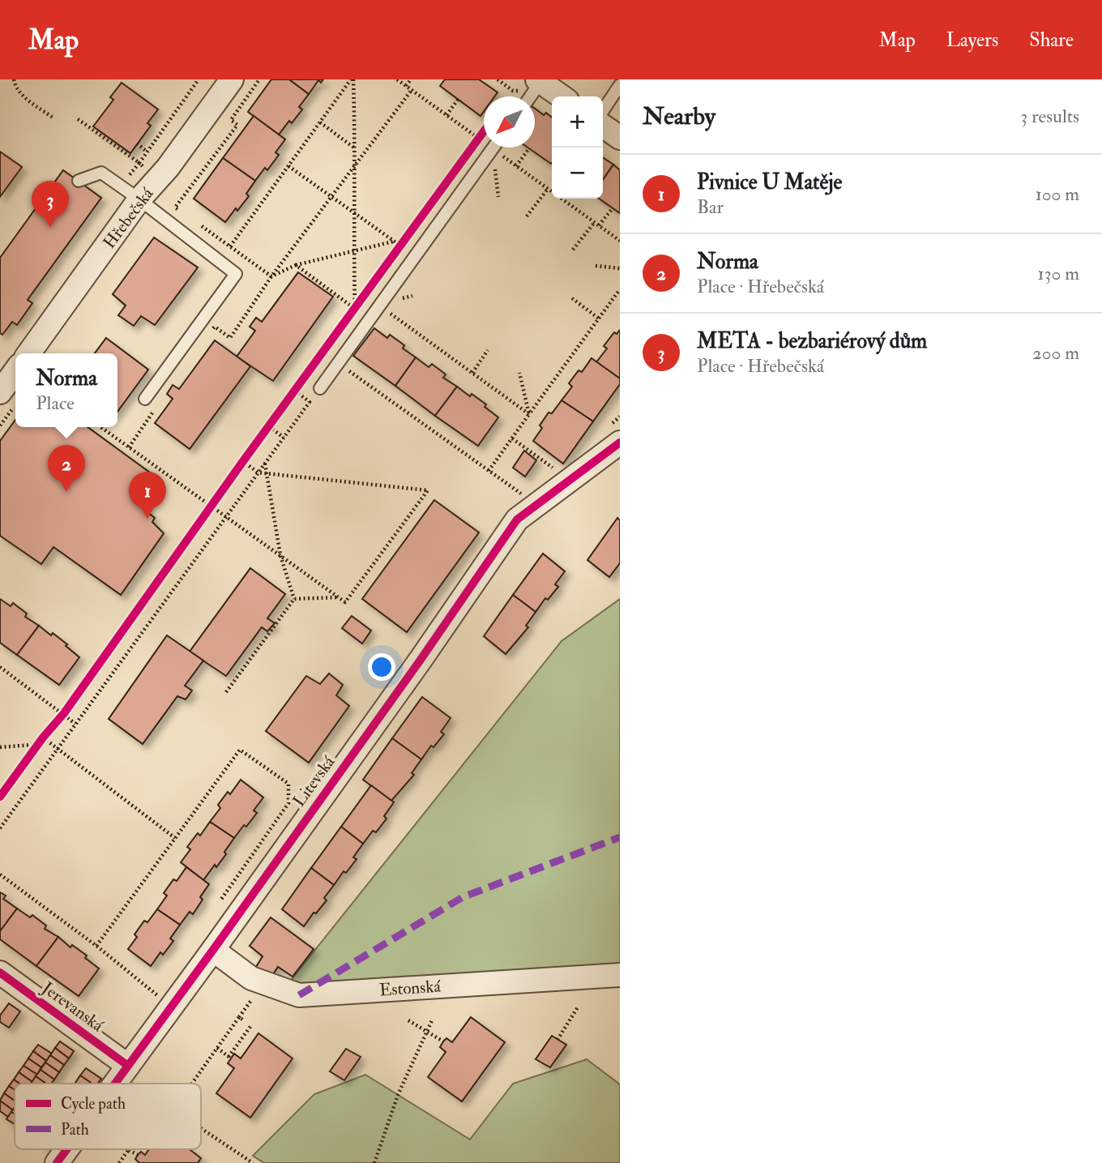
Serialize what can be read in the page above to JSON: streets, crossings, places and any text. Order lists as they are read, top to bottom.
{
  "streets": {
    "street": [
      "Hřebečská",
      "Litevská",
      "Estonská",
      "Jerevanská"
    ]
  },
  "crossings": [
    ["Litevská", "Estonská"],
    ["Litevská", "Jerevanská"]
  ],
  "legend": ["Cycle path", "Path"],
  "north": "bottom left",
  "page": {
    "header": "Map",
    "nav": ["Map", "Layers", "Share"],
    "heading": ["Nearby", "3 results"],
    "map_buttons": ["+", "−"],
    "list": [
      {
        "mark": "1",
        "name": "Pivnice U Matěje",
        "note": "Bar",
        "value": "100 m"
      },
      {
        "mark": "2",
        "name": "Norma",
        "note": "Place · Hřebečská",
        "value": "130 m"
      },
      {
        "mark": "3",
        "name": "META - bezbariérový dům",
        "note": "Place · Hřebečská",
        "value": "200 m"
      }
    ],
    "pins": ["3", "2", "1"],
    "popup": ["Norma", "Place"]
  }
}
